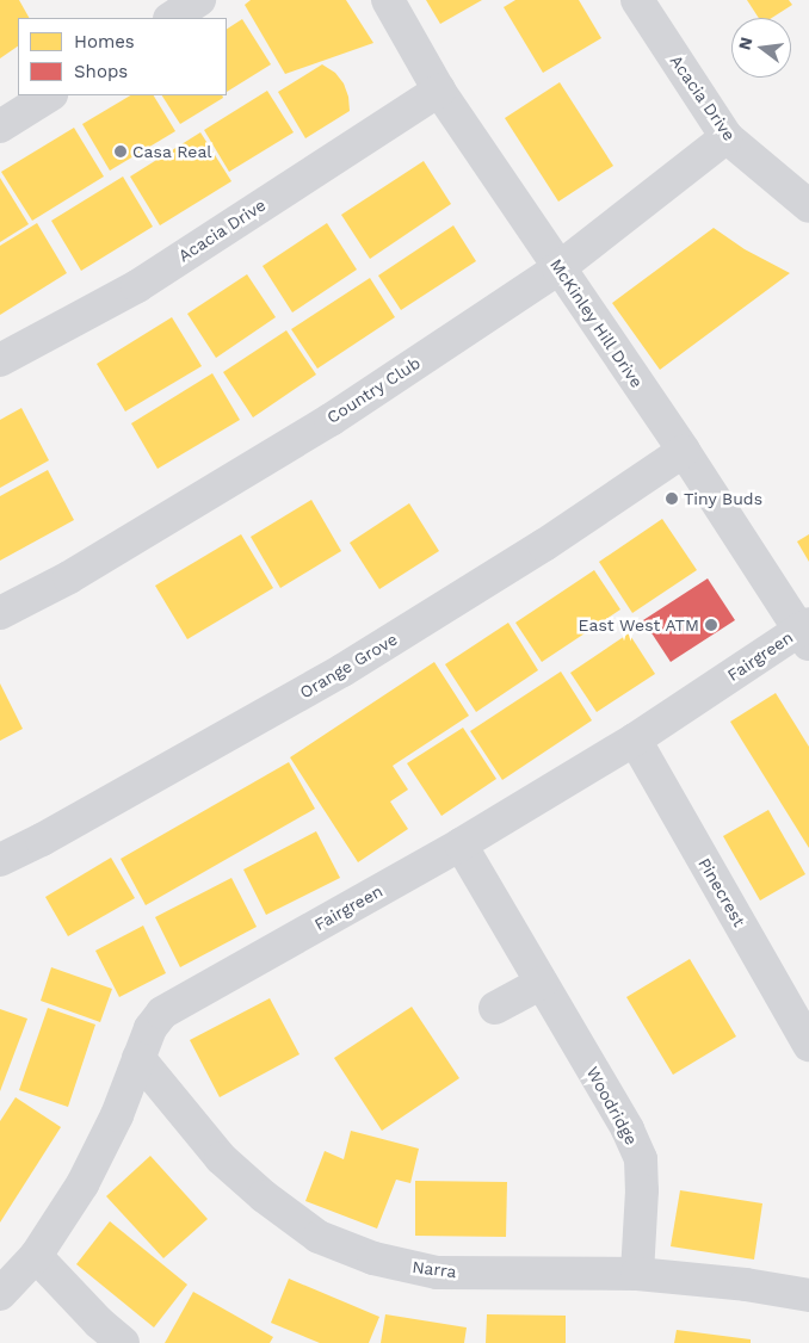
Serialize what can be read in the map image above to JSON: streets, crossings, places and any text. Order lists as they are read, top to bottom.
{
  "streets": {
    "street": [
      "Acacia Drive",
      "McKinley Hill Drive",
      "Country Club",
      "Fairgreen",
      "Orange Grove",
      "Pinecrest",
      "Woodridge",
      "Narra"
    ]
  },
  "crossings": [
    ["Acacia Drive", "McKinley Hill Drive"],
    ["Acacia Drive", "Country Club"],
    ["McKinley Hill Drive", "Country Club"],
    ["McKinley Hill Drive", "Fairgreen"],
    ["McKinley Hill Drive", "Orange Grove"],
    ["Fairgreen", "Pinecrest"],
    ["Fairgreen", "Woodridge"],
    ["Fairgreen", "Narra"],
    ["Woodridge", "Narra"]
  ],
  "places": ["Casa Real", "Tiny Buds", "East West ATM"],
  "legend": ["Homes", "Shops"],
  "north": "left"
}
